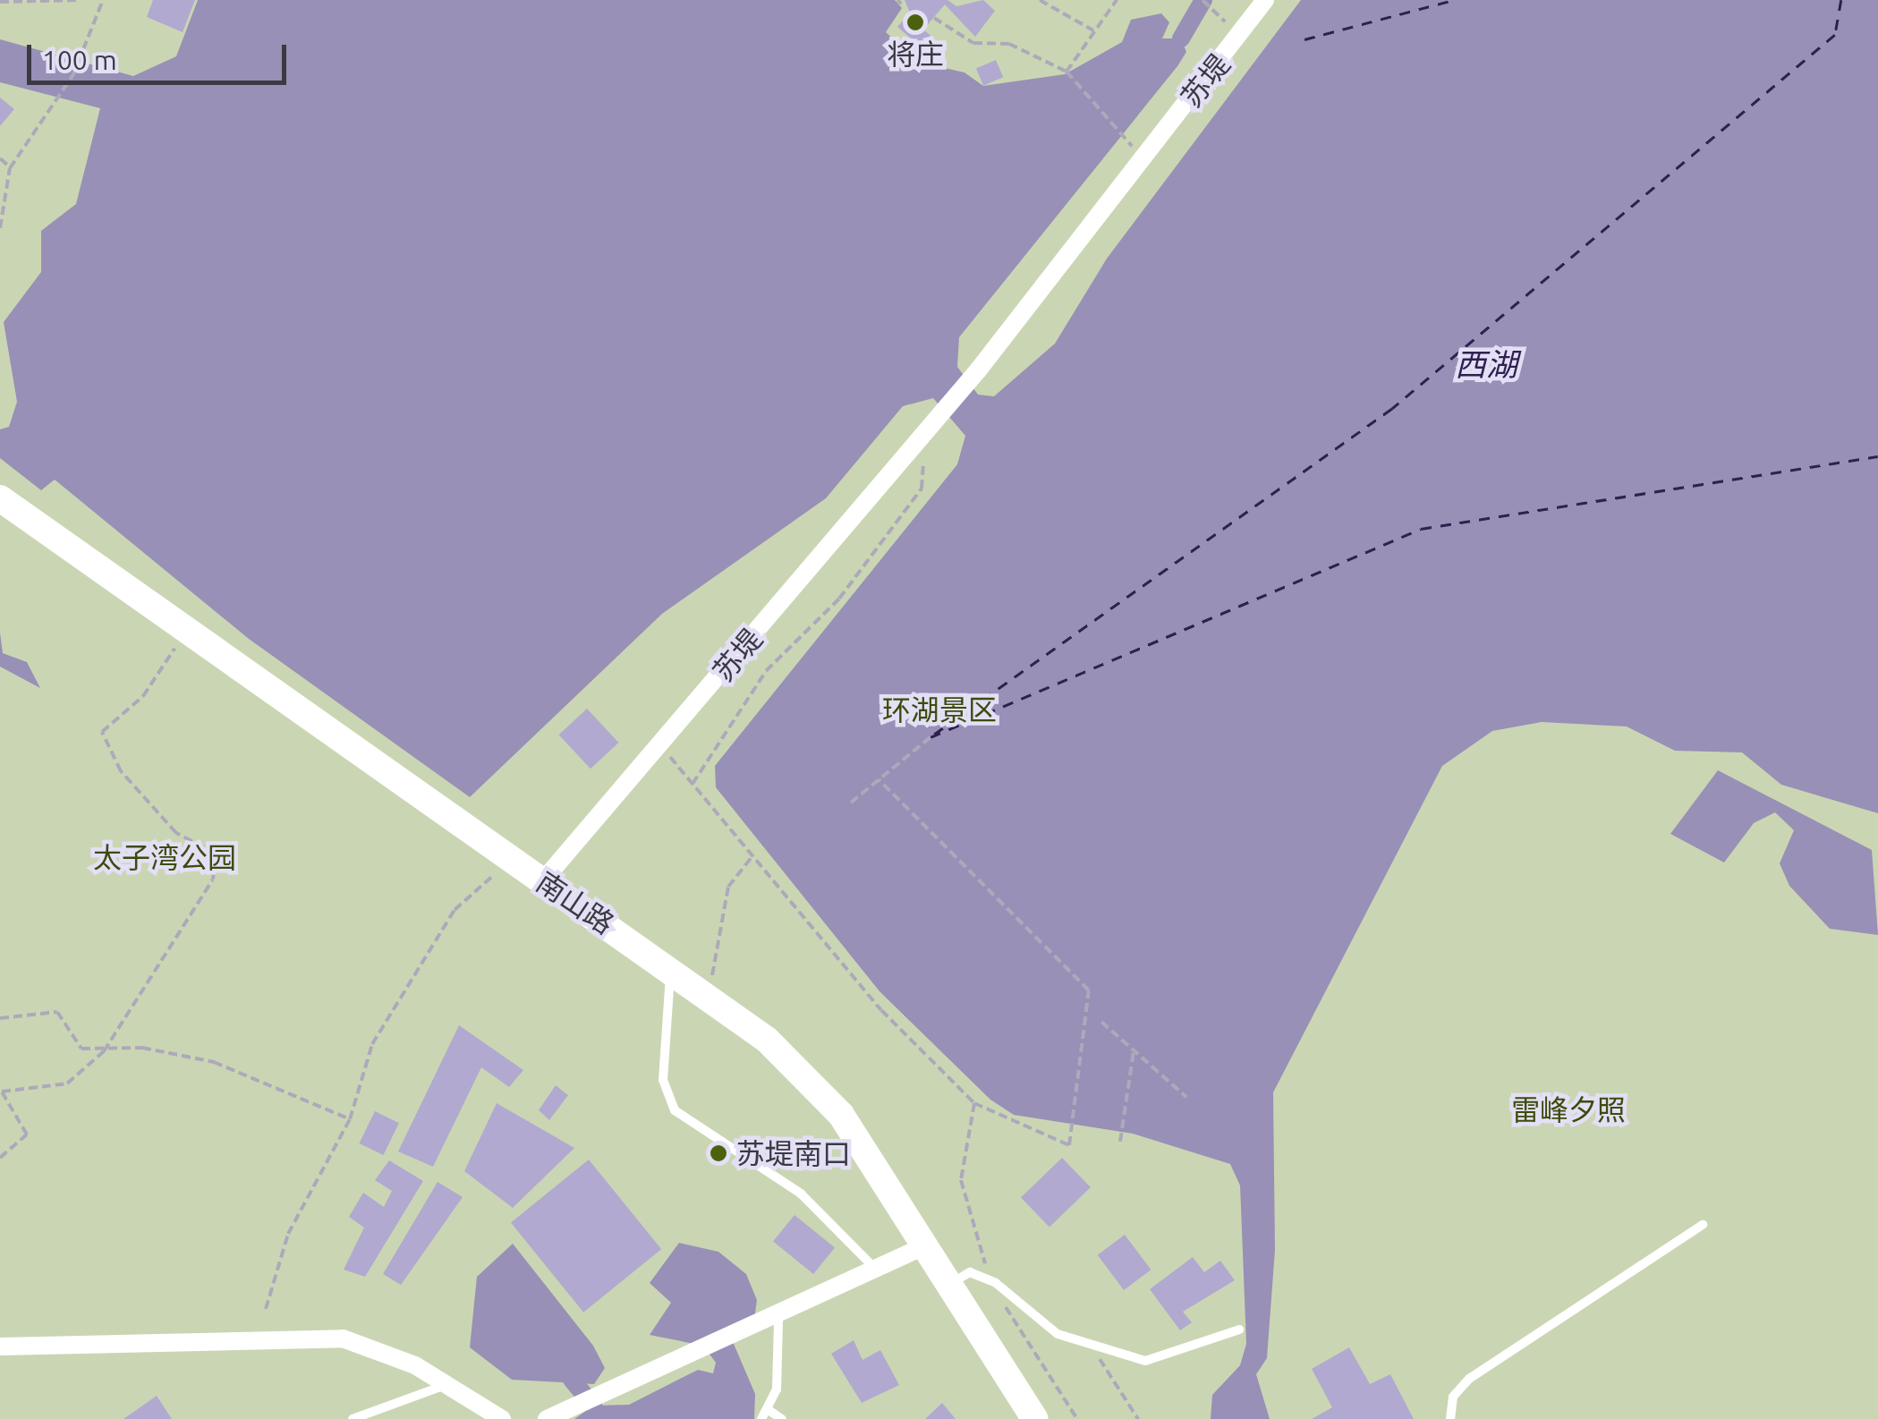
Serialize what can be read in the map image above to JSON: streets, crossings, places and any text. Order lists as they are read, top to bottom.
{
  "streets": {
    "main road": ["南山路"],
    "street": ["苏堤"]
  },
  "crossings": [
    ["苏堤", "南山路"]
  ],
  "water": ["西湖"],
  "parks": ["环湖景区", "太子湾公园", "雷峰夕照"],
  "places": ["将庄", "苏堤南口"],
  "scale_bar": "100 m"
}
